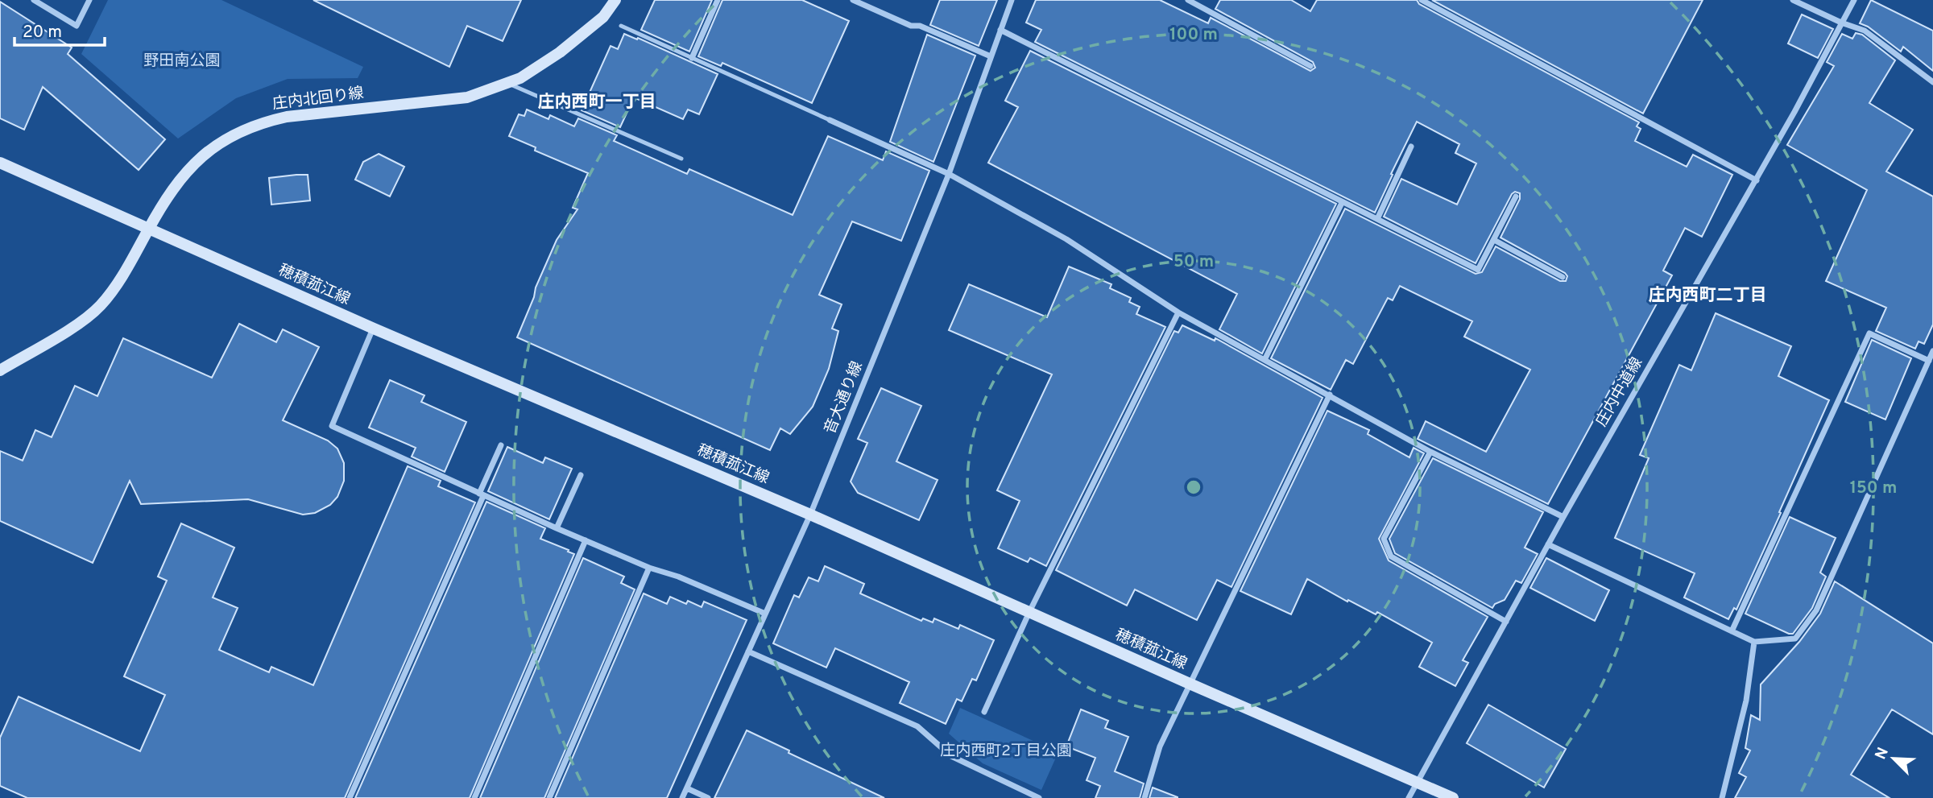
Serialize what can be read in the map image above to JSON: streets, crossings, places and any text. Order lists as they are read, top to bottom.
{
  "streets": {
    "street": [
      "庄内北回り線",
      "穂積菰江線",
      "庄内中道線",
      "音大通り線"
    ]
  },
  "crossings": [
    ["庄内北回り線", "穂積菰江線"],
    ["穂積菰江線", "庄内中道線"],
    ["穂積菰江線", "音大通り線"]
  ],
  "districts": ["庄内西町一丁目", "庄内西町二丁目"],
  "parks": ["野田南公園", "庄内西町2丁目公園"],
  "scale_bar": "20 m",
  "north": "top left",
  "rings": ["100 m", "50 m", "150 m"]
}
